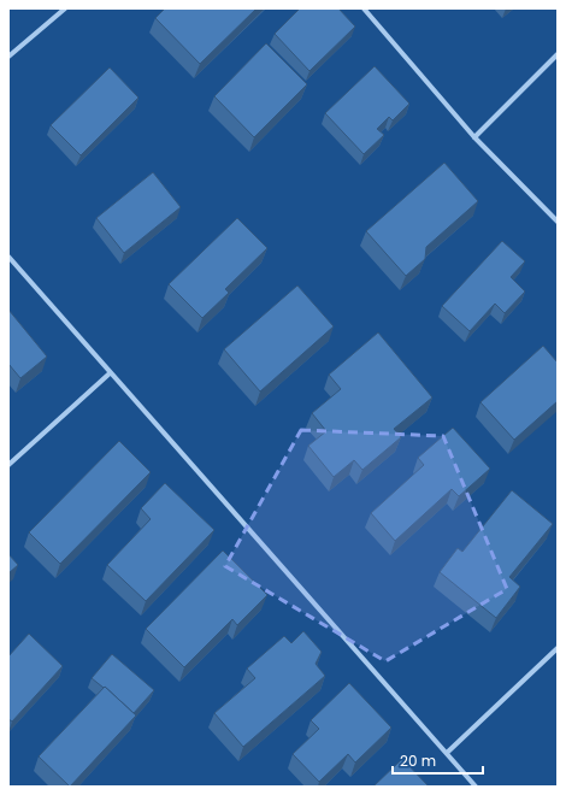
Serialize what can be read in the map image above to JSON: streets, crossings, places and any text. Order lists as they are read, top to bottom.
{
  "scale_bar": "20 m"
}
